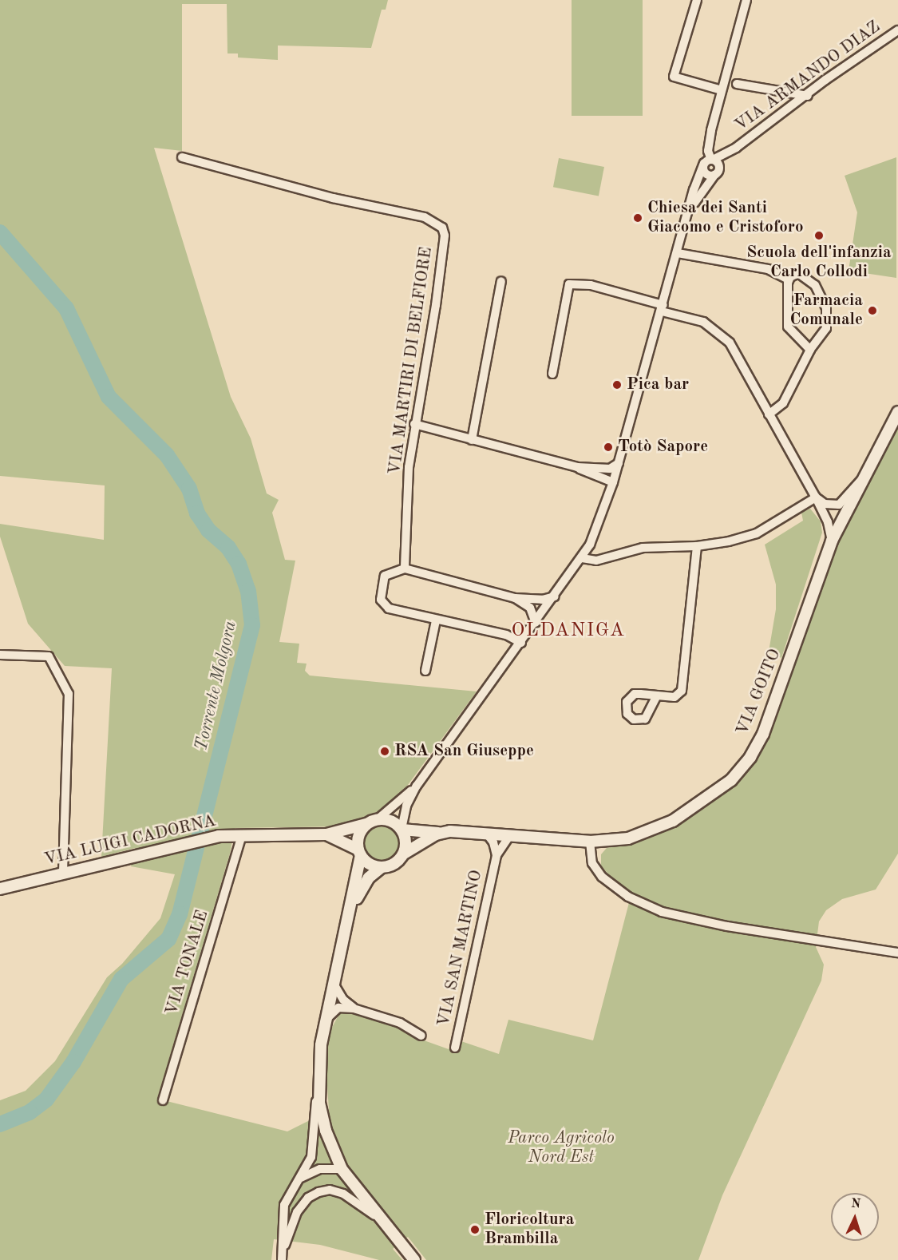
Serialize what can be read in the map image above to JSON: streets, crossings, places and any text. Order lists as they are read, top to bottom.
{
  "streets": {
    "street": [
      "VIA ARMANDO DIAZ",
      "VIA MARTIRI DI BELFIORE",
      "VIA GOITO",
      "VIA LUIGI CADORNA",
      "VIA SAN MARTINO",
      "VIA TONALE"
    ]
  },
  "crossings": [
    ["VIA ARMANDO DIAZ", "VIA GOITO"],
    ["VIA ARMANDO DIAZ", "VIA LUIGI CADORNA"],
    ["VIA GOITO", "VIA LUIGI CADORNA"],
    ["VIA GOITO", "VIA SAN MARTINO"],
    ["VIA LUIGI CADORNA", "VIA TONALE"]
  ],
  "districts": ["OLDANIGA"],
  "water": ["Torrente Molgora"],
  "parks": ["Parco Agricolo Nord Est"],
  "places": [
    "Chiesa dei Santi Giacomo e Cristoforo",
    "Scuola dell'infanzia Carlo Collodi",
    "Farmacia Comunale",
    "Pica bar",
    "Totò Sapore",
    "RSA San Giuseppe",
    "Floricoltura Brambilla"
  ],
  "north": "top"
}
